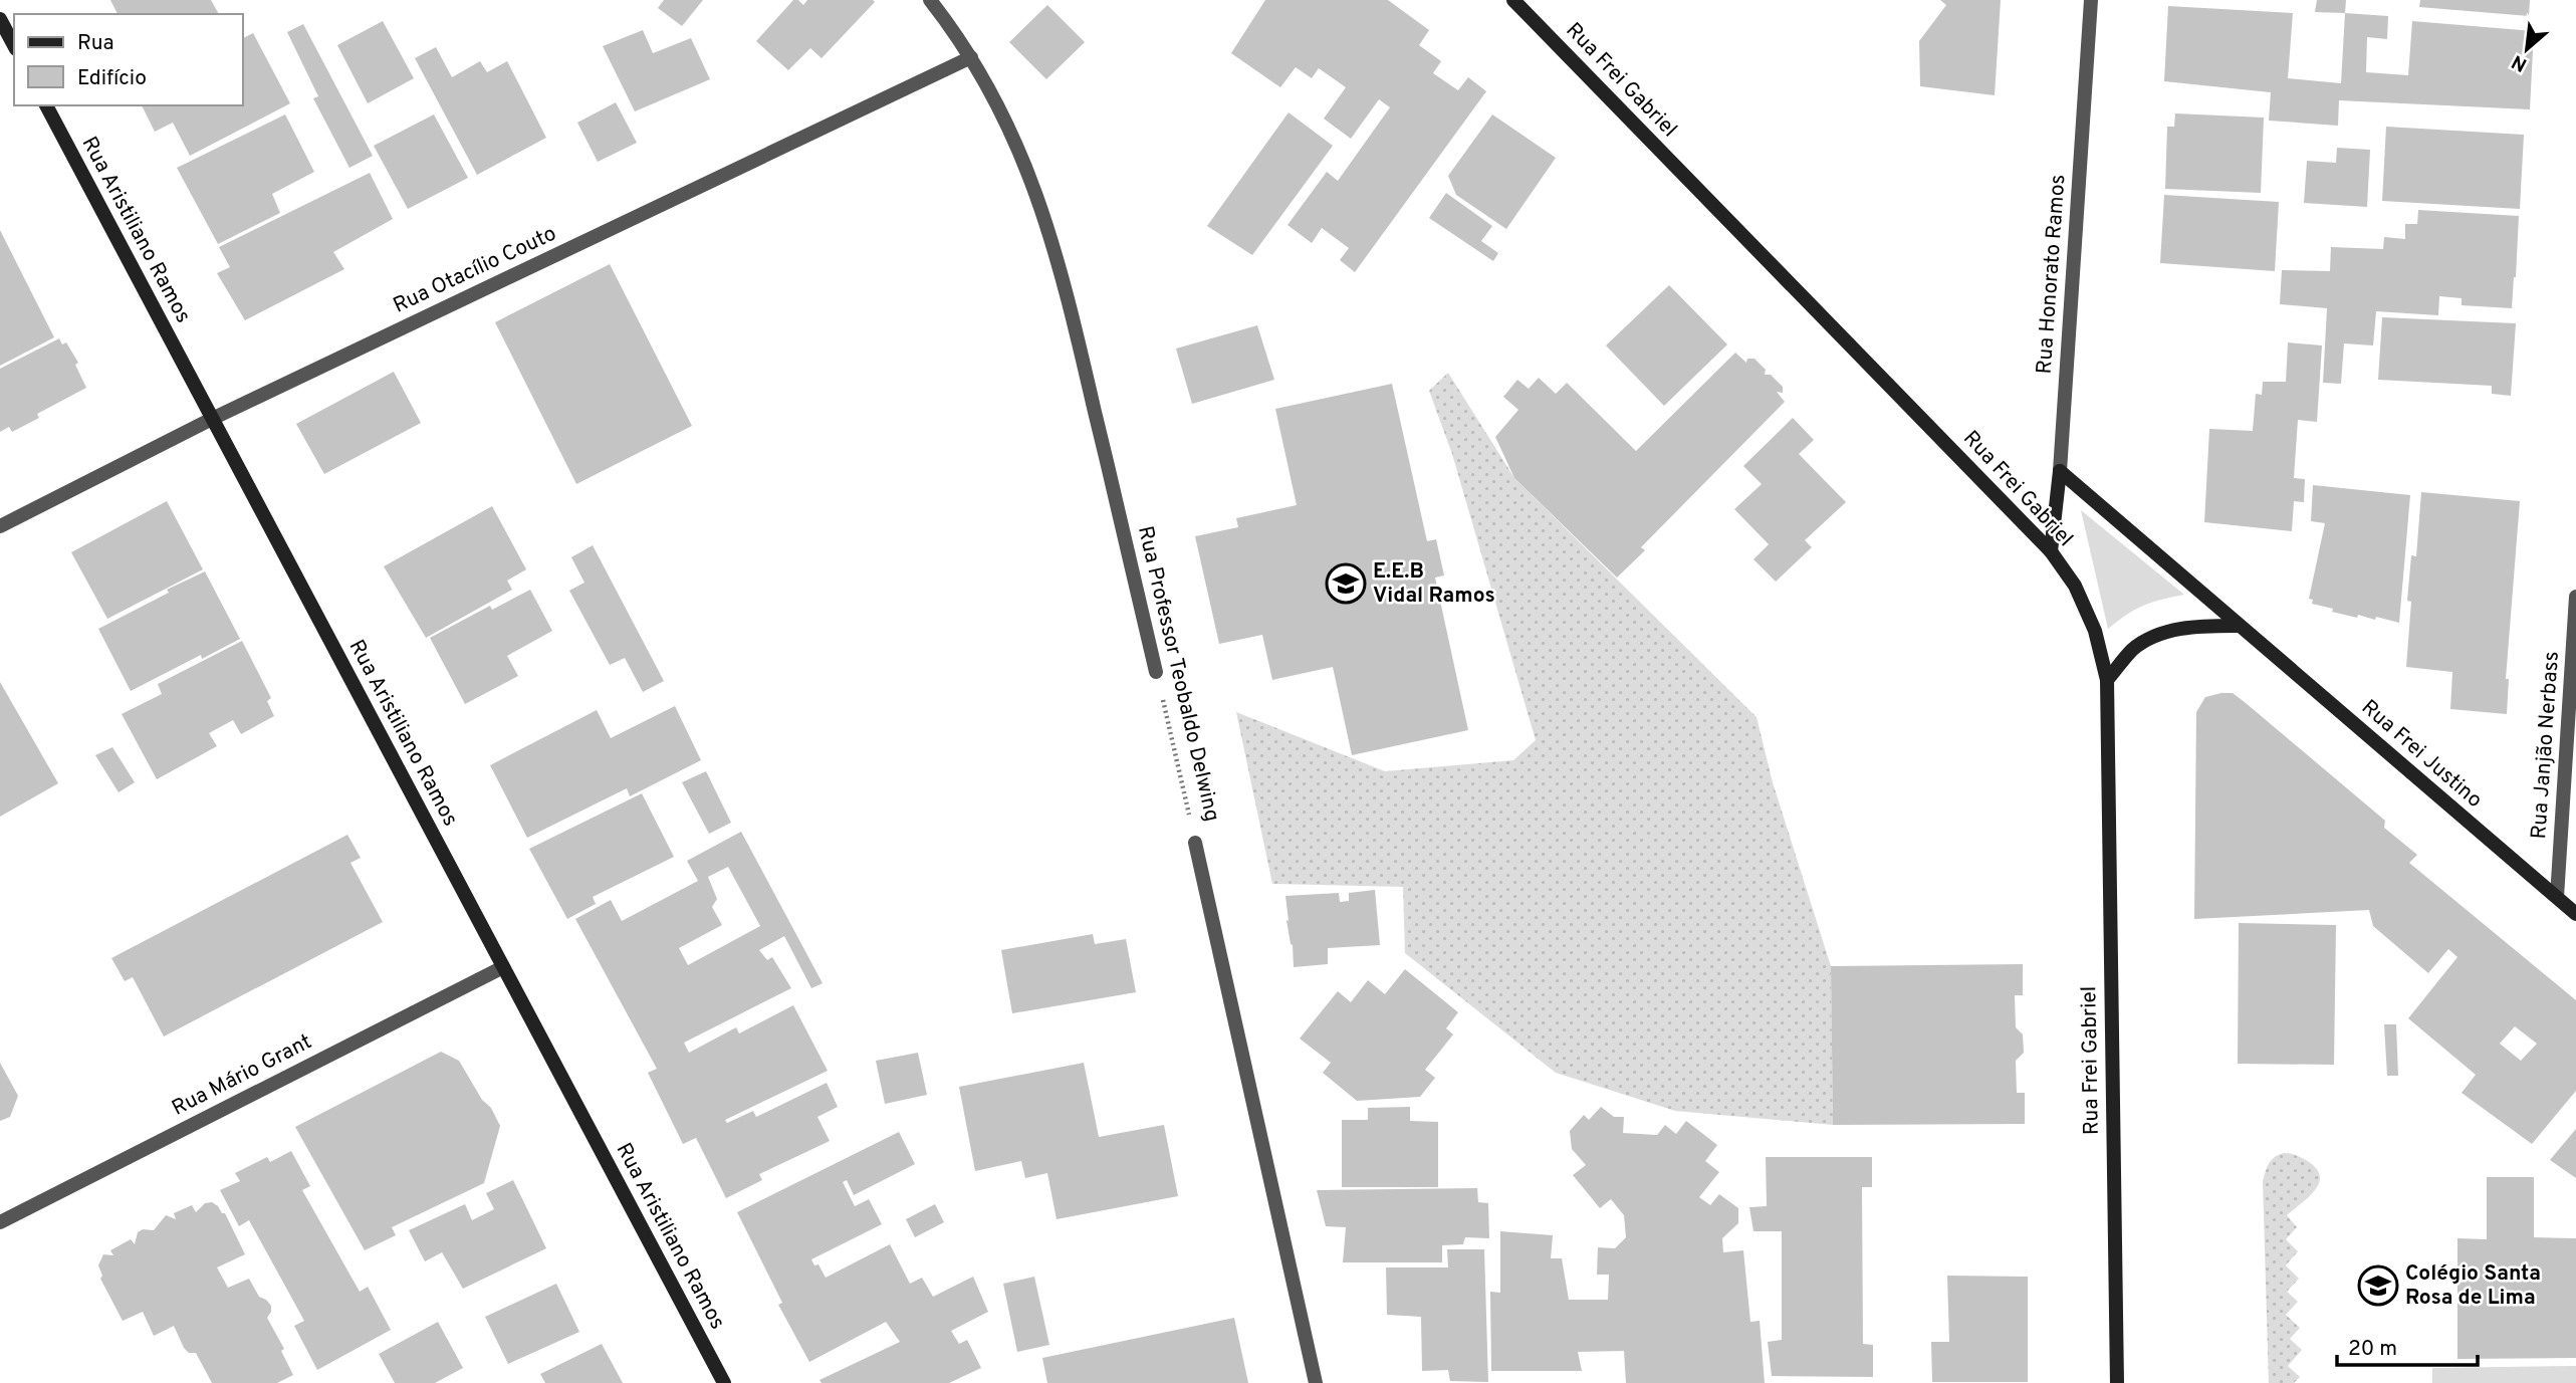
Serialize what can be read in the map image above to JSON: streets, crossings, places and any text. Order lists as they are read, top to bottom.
{
  "streets": {
    "street": [
      "Rua Frei Gabriel",
      "Rua Aristiliano Ramos",
      "Rua Otacílio Couto",
      "Rua Honorato Ramos",
      "Rua Professor Teobaldo Delwing",
      "Rua Janjão Nerbass",
      "Rua Frei Justino",
      "Rua Mário Grant"
    ]
  },
  "crossings": [
    ["Rua Frei Gabriel", "Rua Honorato Ramos"],
    ["Rua Aristiliano Ramos", "Rua Otacílio Couto"],
    ["Rua Aristiliano Ramos", "Rua Mário Grant"],
    ["Rua Otacílio Couto", "Rua Professor Teobaldo Delwing"],
    ["Rua Honorato Ramos", "Rua Frei Justino"],
    ["Rua Janjão Nerbass", "Rua Frei Justino"]
  ],
  "places": {
    "school or university": ["E.E.B Vidal Ramos", "Colégio Santa Rosa de Lima"]
  },
  "legend": ["Rua", "Edifício"],
  "scale_bar": "20 m",
  "north": "bottom left"
}
